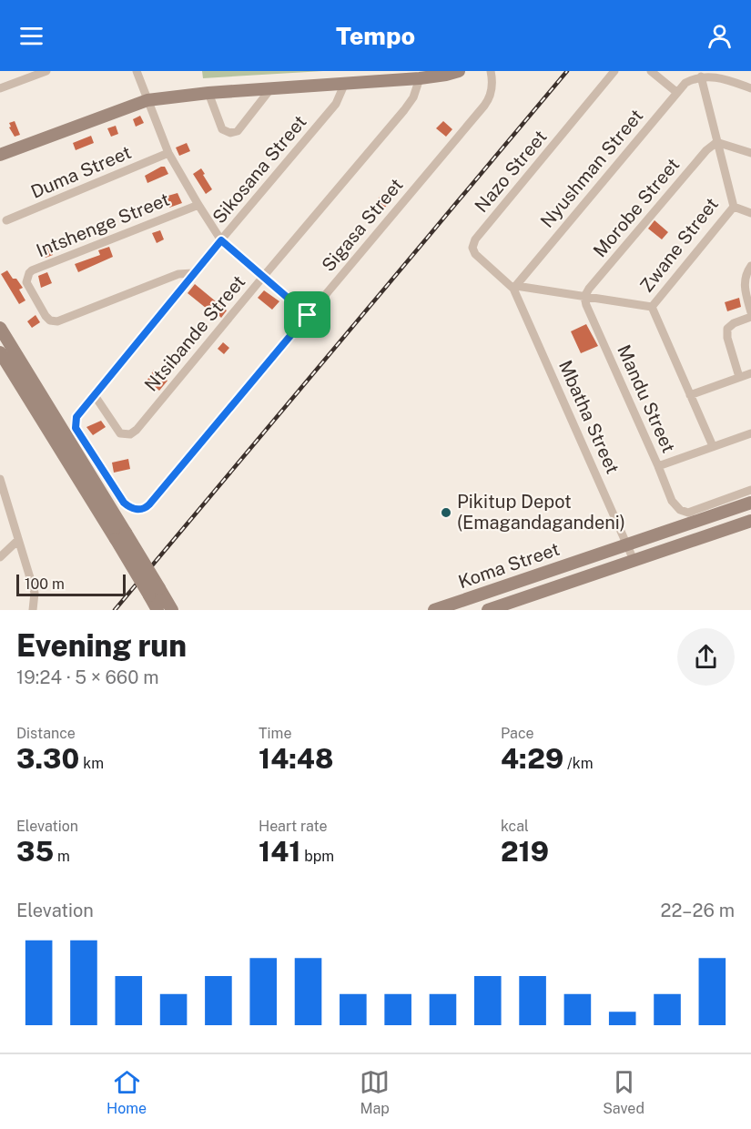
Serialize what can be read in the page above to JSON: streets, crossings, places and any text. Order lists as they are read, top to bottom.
{
  "streets": {
    "main road": ["Koma Street"],
    "street": [
      "Nyushman Street",
      "Sikosana Street",
      "Nazo Street",
      "Duma Street",
      "Morobe Street",
      "Intshenge Street",
      "Sigasa Street",
      "Zwane Street",
      "Ntsibande Street",
      "Mandu Street",
      "Mbatha Street"
    ]
  },
  "crossings": [
    ["Nyushman Street", "Nazo Street"],
    ["Nyushman Street", "Zwane Street"],
    ["Nyushman Street", "Mbatha Street"],
    ["Sikosana Street", "Intshenge Street"],
    ["Sikosana Street", "Sigasa Street"],
    ["Sikosana Street", "Ntsibande Street"],
    ["Nazo Street", "Mbatha Street"],
    ["Morobe Street", "Zwane Street"],
    ["Morobe Street", "Mandu Street"],
    ["Mbatha Street", "Koma Street"]
  ],
  "places": ["Pikitup Depot (Emagandagandeni)"],
  "scale_bar": "100 m",
  "page": {
    "header": "Tempo",
    "scale": "100 m",
    "heading": ["Evening run", "19:24 · 5 × 660 m"],
    "stats": [
      ["Distance", "3.30 km"],
      ["Time", "14:48"],
      ["Pace", "4:29 /km"],
      ["Elevation", "35 m"],
      ["Heart rate", "141 bpm"],
      ["kcal", "219"]
    ],
    "chart": ["Elevation", "22–26 m"],
    "tabs": ["Home", "Map", "Saved"]
  }
}
